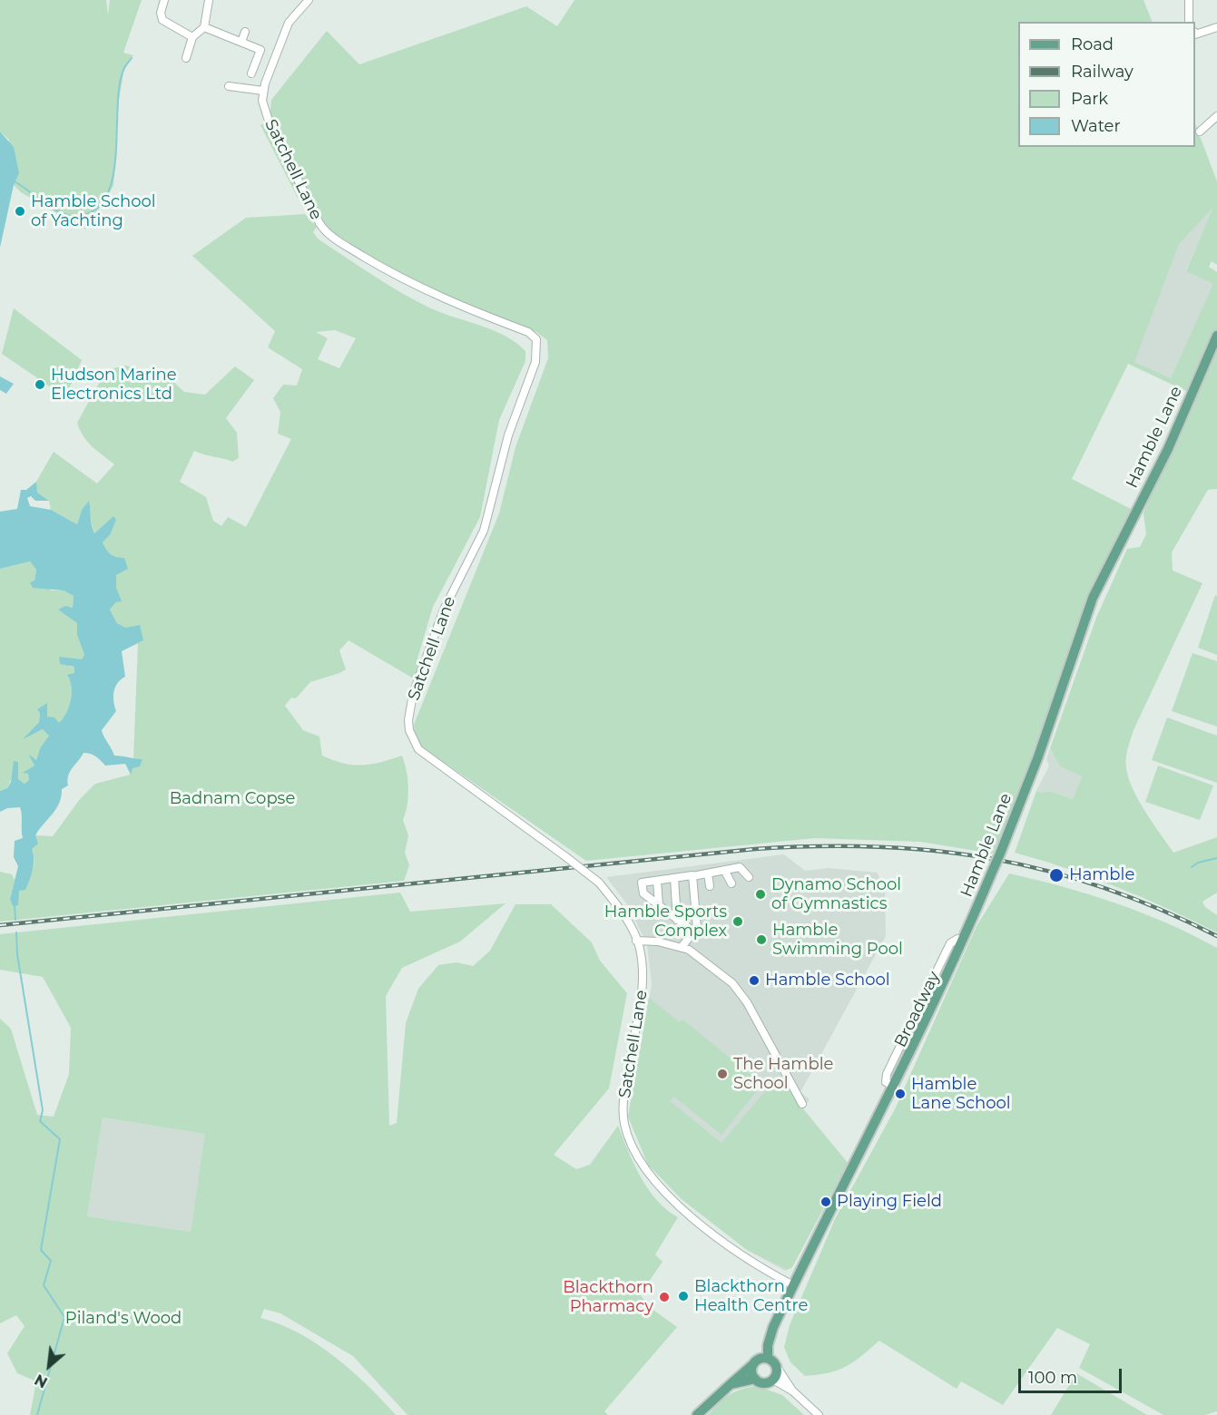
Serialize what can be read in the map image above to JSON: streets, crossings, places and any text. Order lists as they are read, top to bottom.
{
  "streets": {
    "main road": ["Hamble Lane"],
    "street": ["Satchell Lane"]
  },
  "crossings": [
    ["Satchell Lane", "Hamble Lane"]
  ],
  "parks": ["Badnam Copse", "Piland's Wood"],
  "places": [
    "Hamble School of Yachting",
    "Hudson Marine Electronics Ltd",
    "Hamble",
    "Dynamo School of Gymnastics",
    "Hamble Sports Complex",
    "Hamble Swimming Pool",
    "Hamble School",
    "The Hamble School",
    "Hamble Lane School",
    "Playing Field",
    "Blackthorn Health Centre",
    "Blackthorn Pharmacy"
  ],
  "legend": [
    "Road",
    "Railway",
    "Park",
    "Water"
  ],
  "scale_bar": "100 m",
  "north": "bottom left"
}
